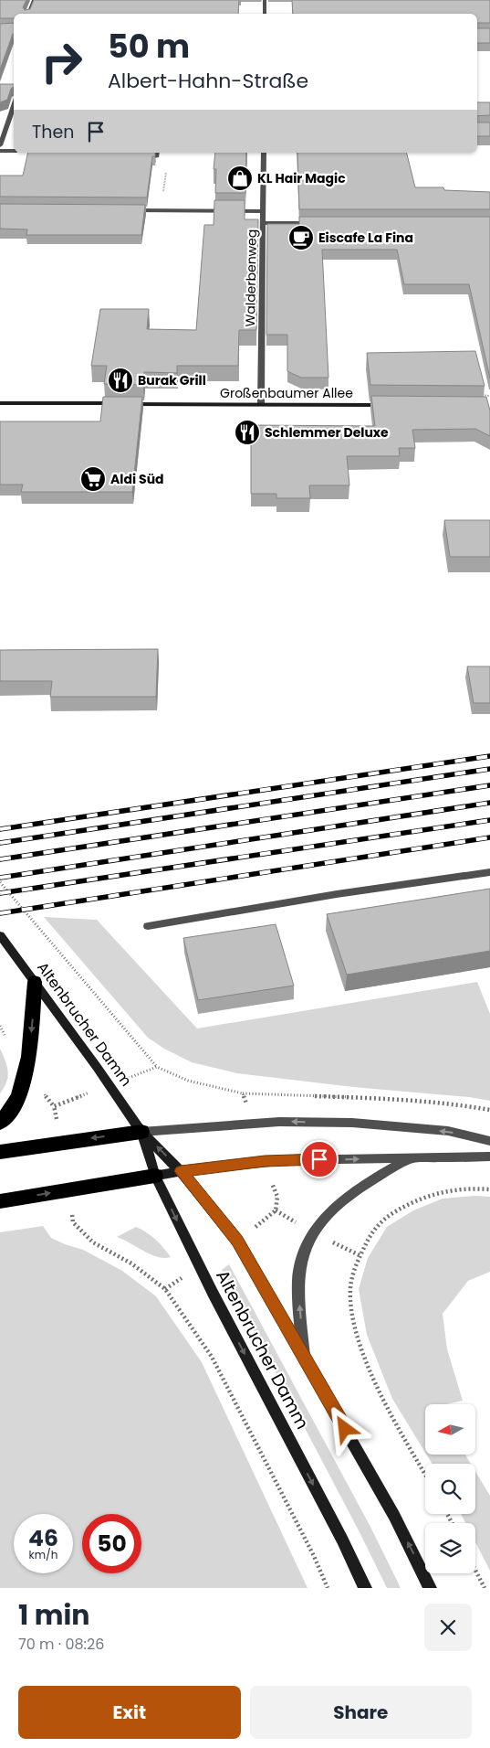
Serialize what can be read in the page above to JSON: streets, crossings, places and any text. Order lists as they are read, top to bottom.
{
  "streets": {
    "main road": ["Großenbaumer Allee", "Altenbrucher Damm"],
    "street": ["Walderbenweg"]
  },
  "crossings": [
    ["Walderbenweg", "Großenbaumer Allee"]
  ],
  "places": {
    "shop": ["KL Hair Magic"],
    "cafe": ["Eiscafe La Fina"],
    "restaurant": ["Burak Grill", "Schlemmer Deluxe"],
    "supermarket": ["Aldi Süd"]
  },
  "north": "left",
  "page": {
    "turn": ["50 m", "Albert-Hahn-Straße"],
    "then": "Then",
    "speed": "46 km/h",
    "limit": "50",
    "heading": ["1 min", "70 m · 08:26"],
    "buttons": ["Exit", "Share"]
  }
}
